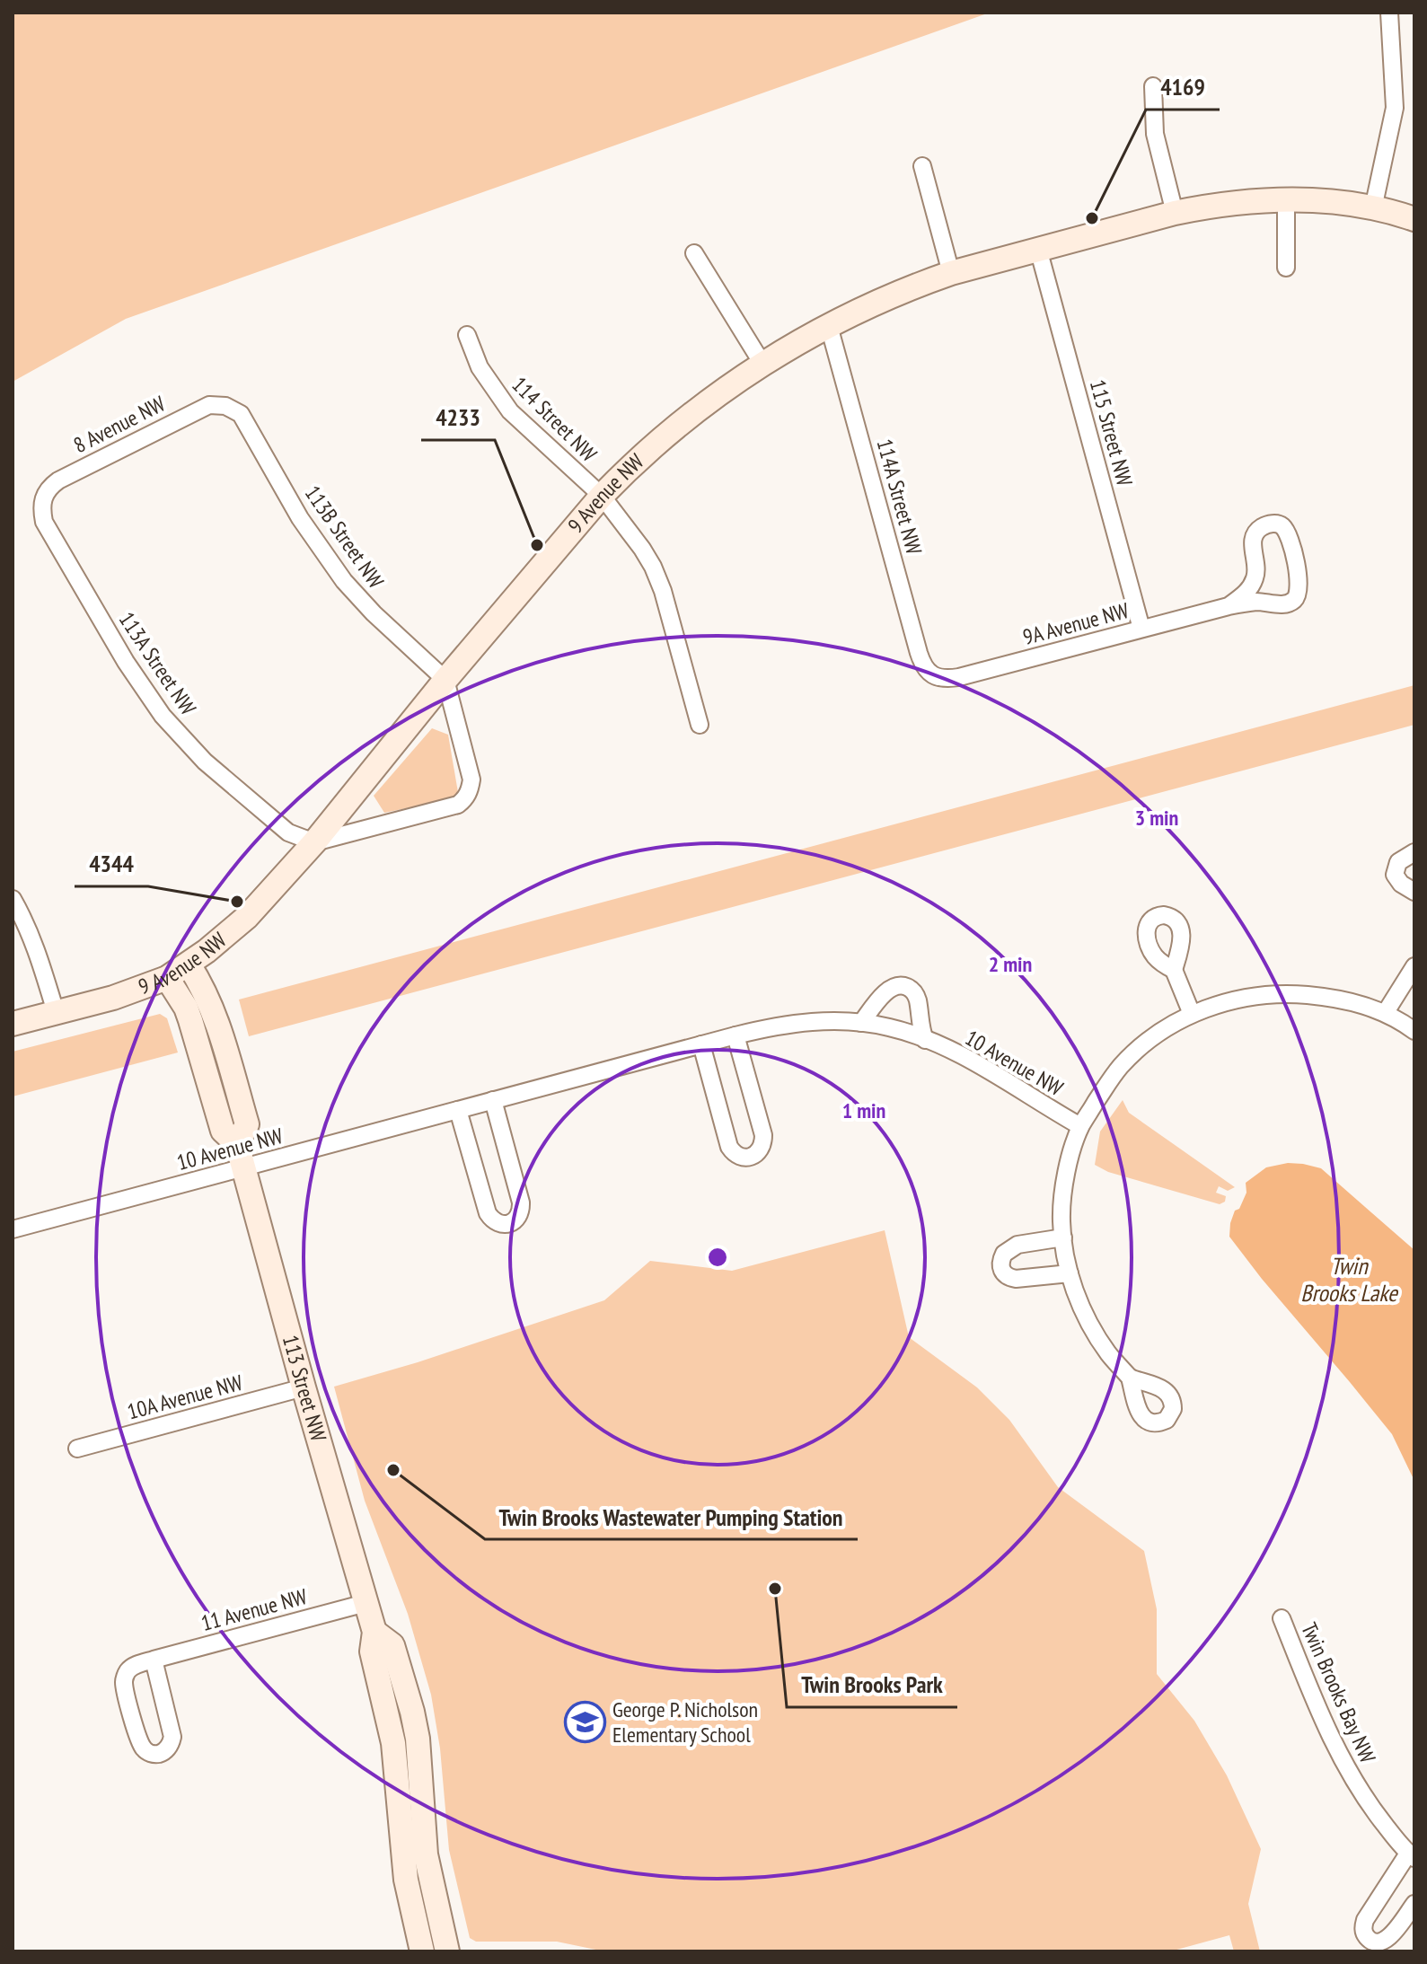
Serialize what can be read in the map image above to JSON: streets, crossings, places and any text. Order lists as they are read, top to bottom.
{
  "streets": {
    "street": [
      "114 Street NW",
      "8 Avenue NW",
      "115 Street NW",
      "9 Avenue NW",
      "114A Street NW",
      "113B Street NW",
      "9A Avenue NW",
      "113A Street NW",
      "10 Avenue NW",
      "113 Street NW",
      "10A Avenue NW",
      "11 Avenue NW",
      "Twin Brooks Bay NW"
    ]
  },
  "crossings": [
    ["114 Street NW", "9 Avenue NW"],
    ["8 Avenue NW", "113B Street NW"],
    ["8 Avenue NW", "113A Street NW"],
    ["115 Street NW", "9 Avenue NW"],
    ["115 Street NW", "9A Avenue NW"],
    ["9 Avenue NW", "114A Street NW"],
    ["9 Avenue NW", "113B Street NW"],
    ["9 Avenue NW", "113A Street NW"],
    ["9 Avenue NW", "113 Street NW"],
    ["114A Street NW", "9A Avenue NW"],
    ["10 Avenue NW", "113 Street NW"],
    ["113 Street NW", "10A Avenue NW"],
    ["113 Street NW", "11 Avenue NW"]
  ],
  "water": ["Twin Brooks Lake"],
  "places": {
    "other": [
      "4169",
      "4233",
      "4344",
      "Twin Brooks Wastewater Pumping Station",
      "Twin Brooks Park"
    ],
    "school or university": ["George P. Nicholson Elementary School"]
  },
  "rings": ["3 min", "2 min", "1 min"]
}
